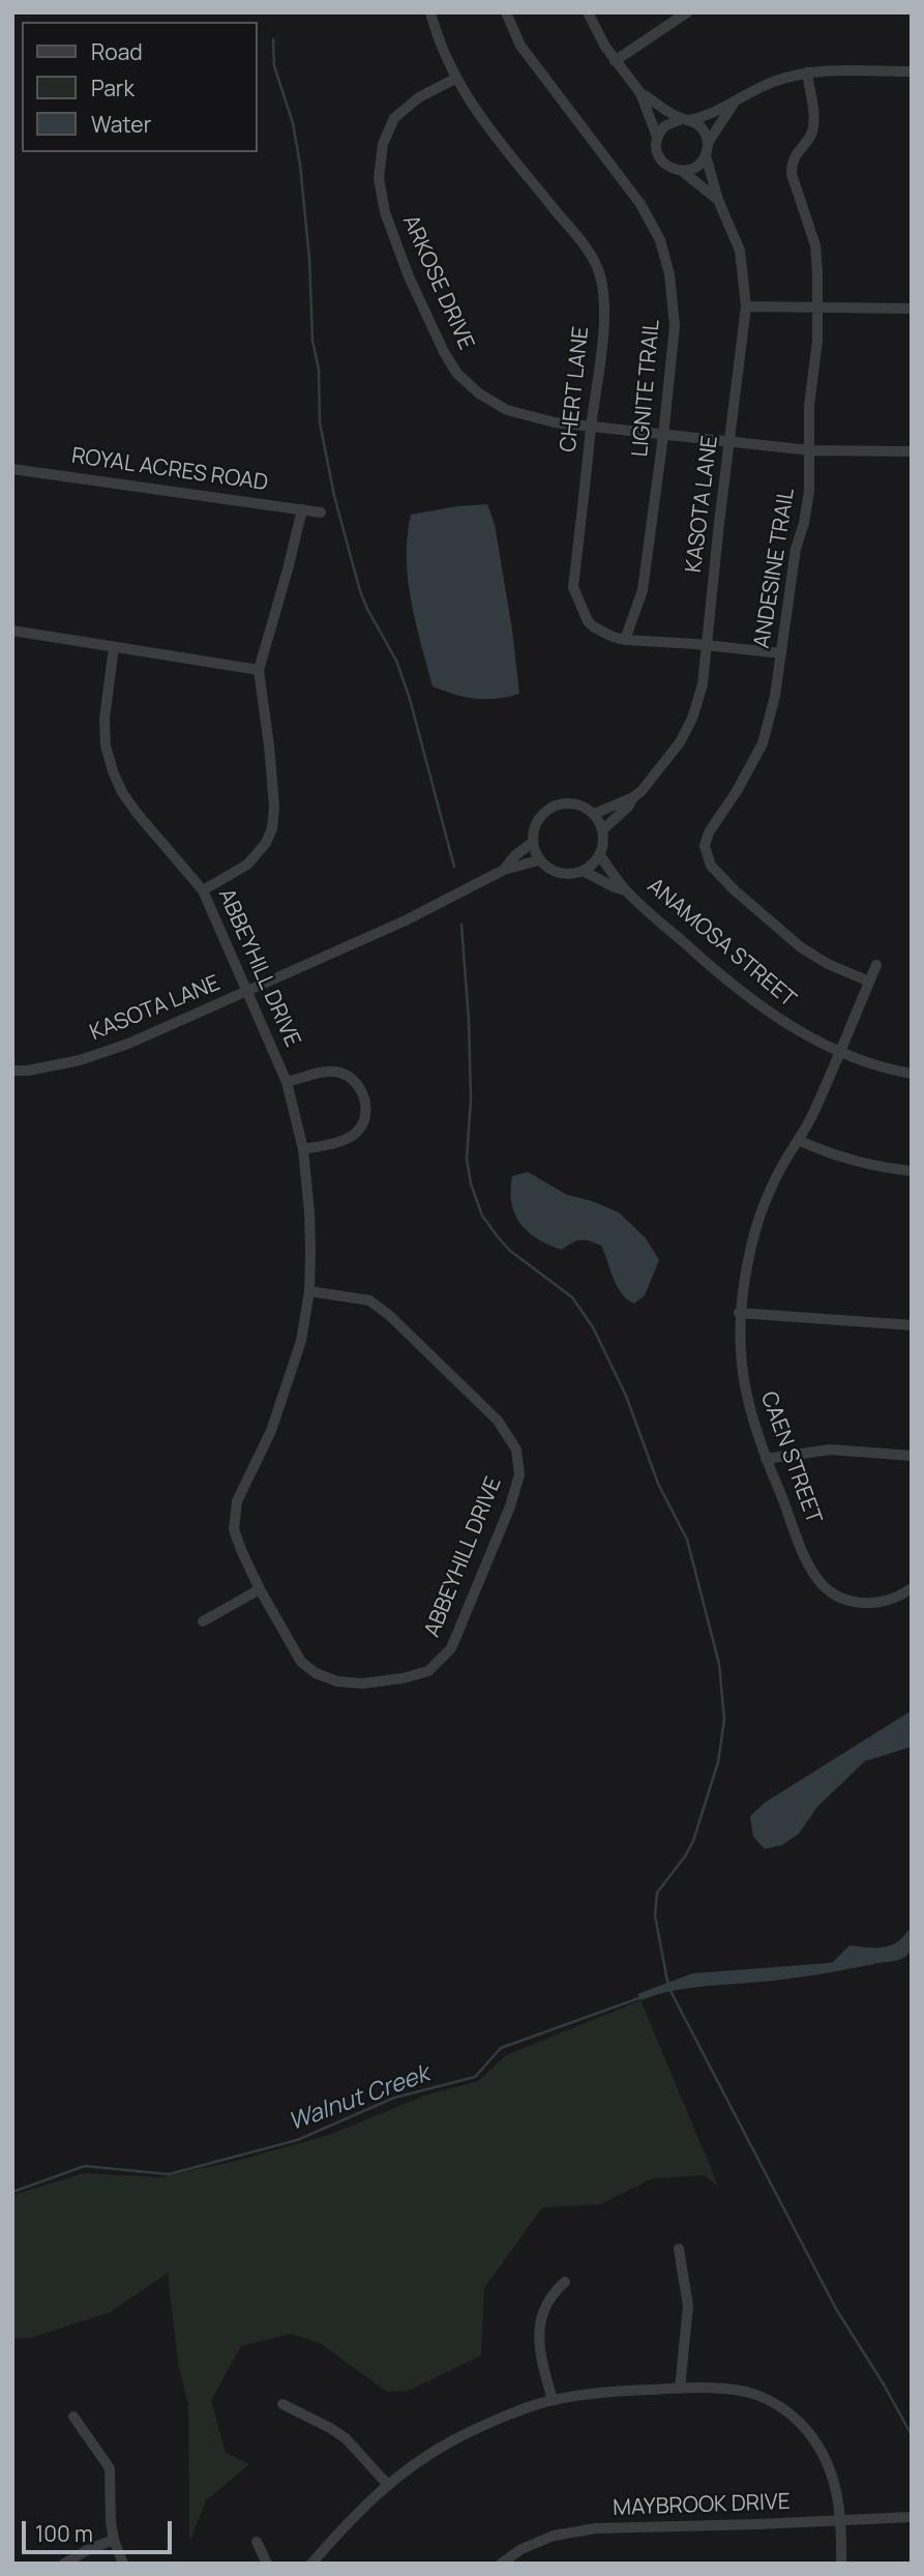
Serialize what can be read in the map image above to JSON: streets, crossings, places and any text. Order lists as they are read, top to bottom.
{
  "streets": {
    "street": [
      "ARKOSE DRIVE",
      "LIGNITE TRAIL",
      "CHERT LANE",
      "ROYAL ACRES ROAD",
      "KASOTA LANE",
      "ANDESINE TRAIL",
      "ANAMOSA STREET",
      "ABBEYHILL DRIVE",
      "CAEN STREET",
      "MAYBROOK DRIVE"
    ]
  },
  "crossings": [
    ["ARKOSE DRIVE", "LIGNITE TRAIL"],
    ["ARKOSE DRIVE", "CHERT LANE"],
    ["ARKOSE DRIVE", "KASOTA LANE"],
    ["ARKOSE DRIVE", "ANDESINE TRAIL"],
    ["LIGNITE TRAIL", "CHERT LANE"],
    ["CHERT LANE", "KASOTA LANE"],
    ["CHERT LANE", "ANDESINE TRAIL"],
    ["KASOTA LANE", "ANAMOSA STREET"],
    ["KASOTA LANE", "ABBEYHILL DRIVE"],
    ["ANDESINE TRAIL", "CAEN STREET"],
    ["ANAMOSA STREET", "CAEN STREET"]
  ],
  "water": ["Walnut Creek"],
  "legend": ["Road", "Park", "Water"],
  "scale_bar": "100 m"
}
